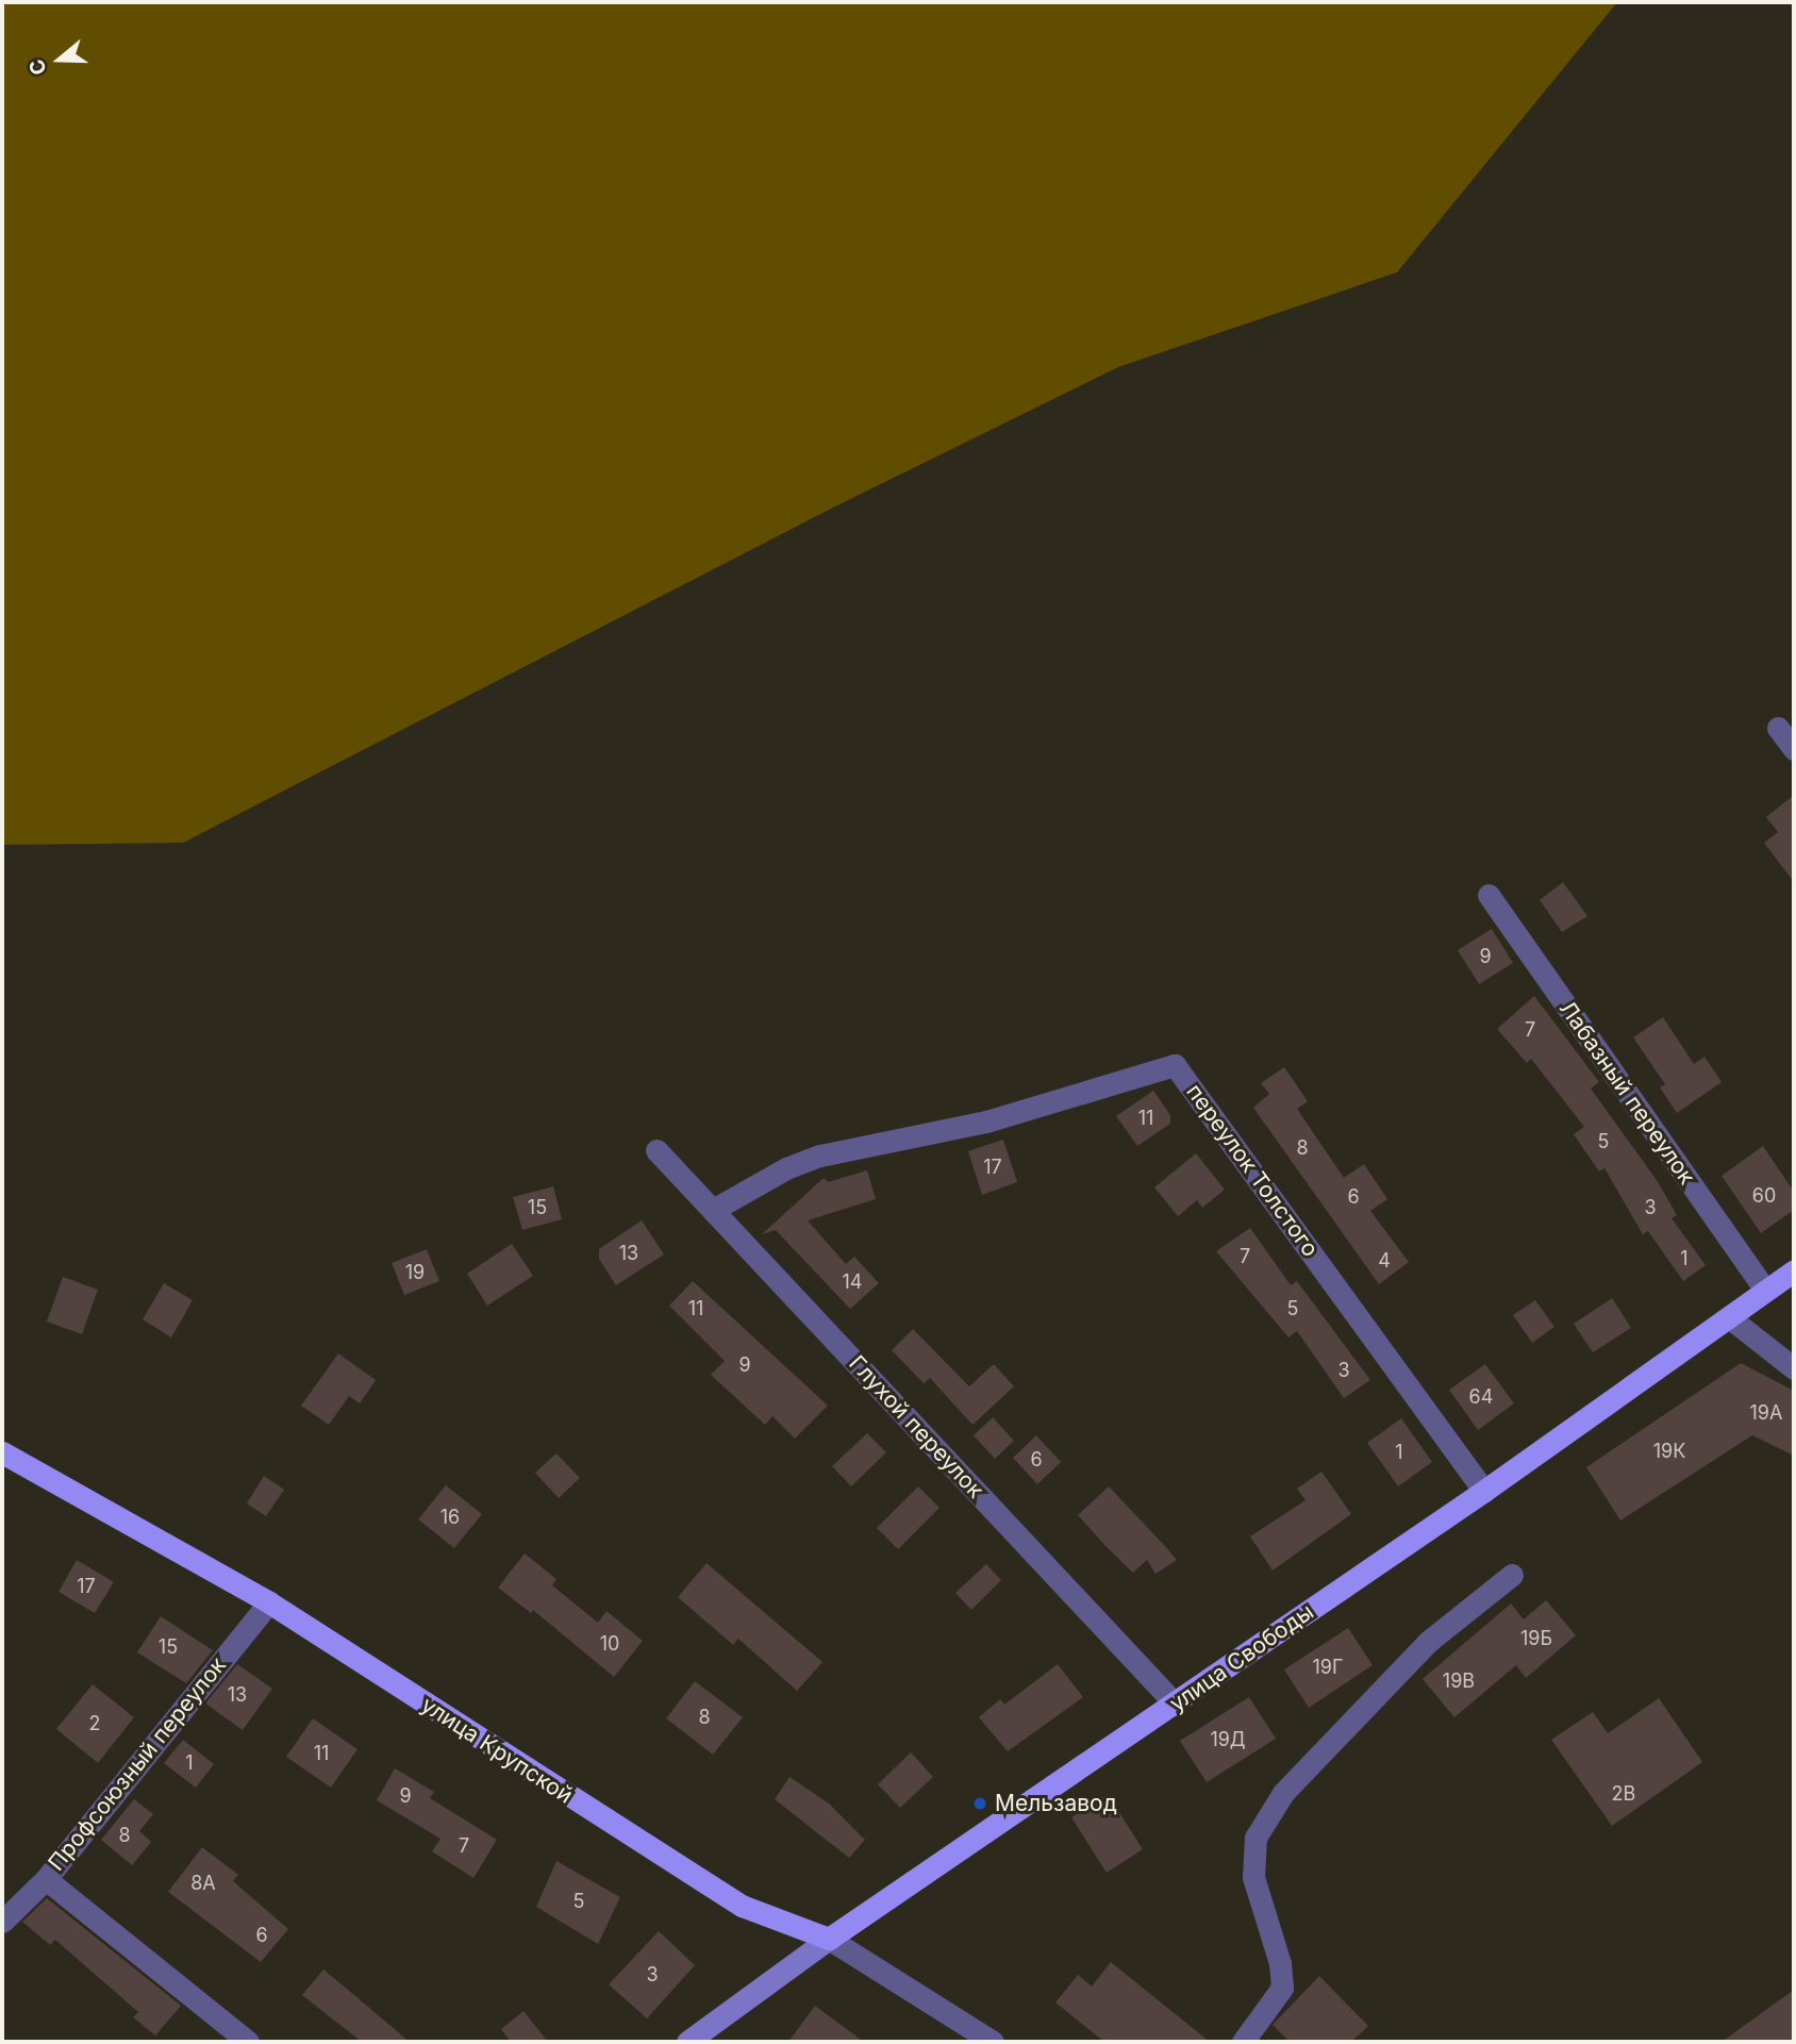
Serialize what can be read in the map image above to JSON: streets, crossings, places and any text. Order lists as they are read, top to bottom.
{
  "streets": {
    "main road": ["улица Свободы", "улица Крупской"],
    "street": [
      "Лабазный переулок",
      "переулок Толстого",
      "Глухой переулок",
      "Профсоюзный переулок"
    ]
  },
  "crossings": [
    ["Лабазный переулок", "улица Свободы"],
    ["переулок Толстого", "Глухой переулок"],
    ["переулок Толстого", "улица Свободы"],
    ["Глухой переулок", "улица Свободы"],
    ["улица Свободы", "улица Крупской"],
    ["улица Крупской", "Профсоюзный переулок"]
  ],
  "places": ["Мельзавод"],
  "house_numbers": [
    "9",
    "7",
    "11",
    "5",
    "8",
    "17",
    "60",
    "6",
    "15",
    "3",
    "13",
    "7",
    "1",
    "4",
    "19",
    "14",
    "11",
    "5",
    "9",
    "3",
    "64",
    "19А",
    "19К",
    "1",
    "6",
    "16",
    "17",
    "19Б",
    "10",
    "15",
    "19Г",
    "19В",
    "13",
    "8",
    "2",
    "19Д",
    "11",
    "1",
    "2В",
    "9",
    "8",
    "7",
    "8А",
    "5",
    "6",
    "3"
  ],
  "north": "left"
}
